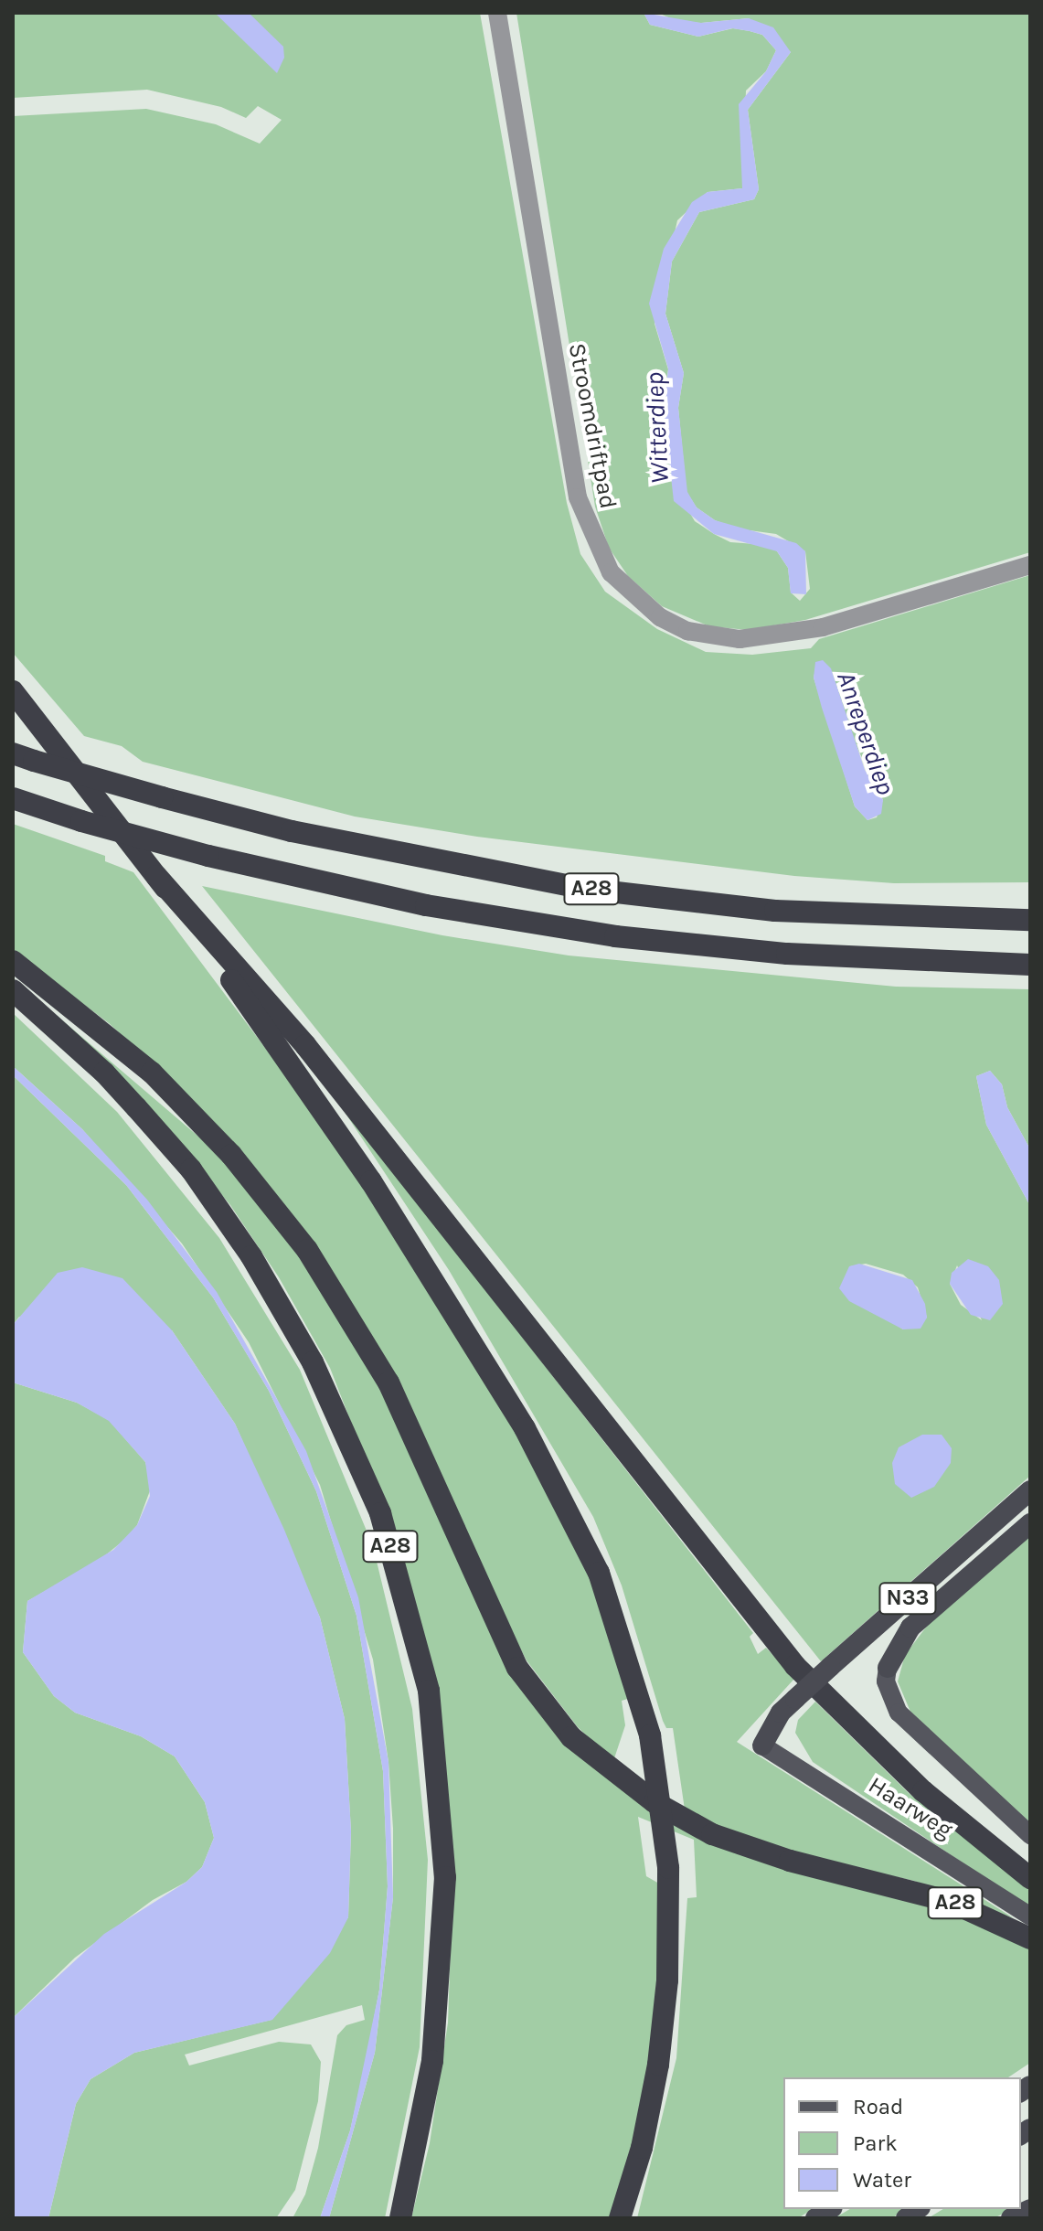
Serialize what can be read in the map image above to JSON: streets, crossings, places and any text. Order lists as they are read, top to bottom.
{
  "streets": {
    "highway": ["A28", "N33"],
    "main road": ["Haarweg"],
    "street": ["Stroomdriftpad"]
  },
  "crossings": [
    ["N33", "Haarweg"]
  ],
  "water": ["Witterdiep", "Anreperdiep"],
  "legend": ["Road", "Park", "Water"]
}
